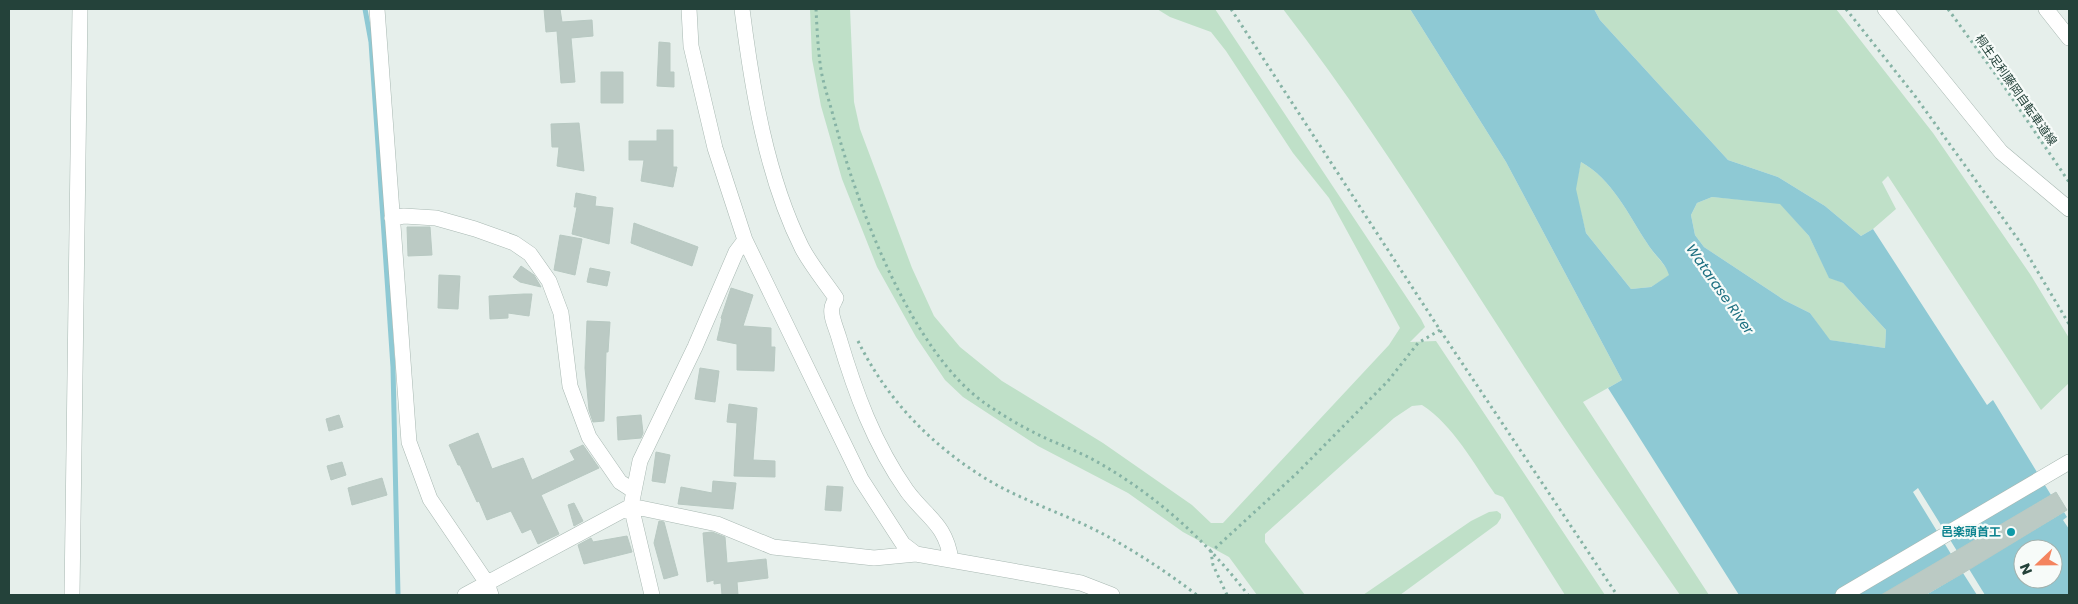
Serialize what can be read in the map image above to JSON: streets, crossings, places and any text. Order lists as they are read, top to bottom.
{
  "streets": {
    "path": ["桐生足利藤岡自転車道線"]
  },
  "water": ["Watarase River"],
  "places": ["邑楽頭首工"],
  "north": "left"
}
